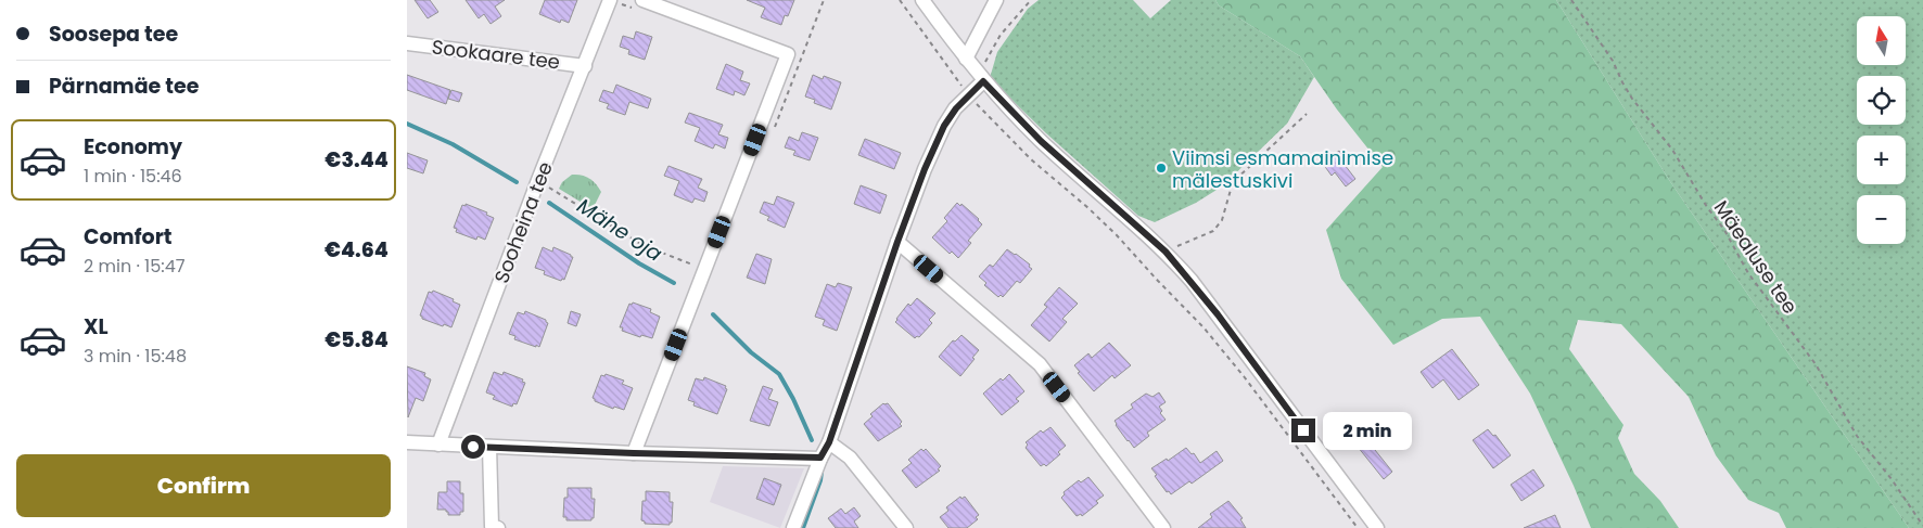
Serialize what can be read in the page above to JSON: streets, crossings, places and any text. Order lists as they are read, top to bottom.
{
  "streets": {
    "street": ["Sookaare tee", "Sooheina tee"],
    "path": ["Mäealuse tee"]
  },
  "crossings": [
    ["Sookaare tee", "Sooheina tee"]
  ],
  "water": ["Mähe oja"],
  "places": ["Viimsi esmamainimise mälestuskivi"],
  "north": "top",
  "page": {
    "banner": ["Soosepa tee", "Pärnamäe tee"],
    "map_buttons": ["+", "−"],
    "list": [
      {
        "name": "Economy",
        "note": "1 min · 15:46",
        "value": "€3.44"
      },
      {
        "name": "Comfort",
        "note": "2 min · 15:47",
        "value": "€4.64"
      },
      {
        "name": "XL",
        "note": "3 min · 15:48",
        "value": "€5.84"
      }
    ],
    "bubble": "2 min",
    "buttons": "Confirm"
  }
}
